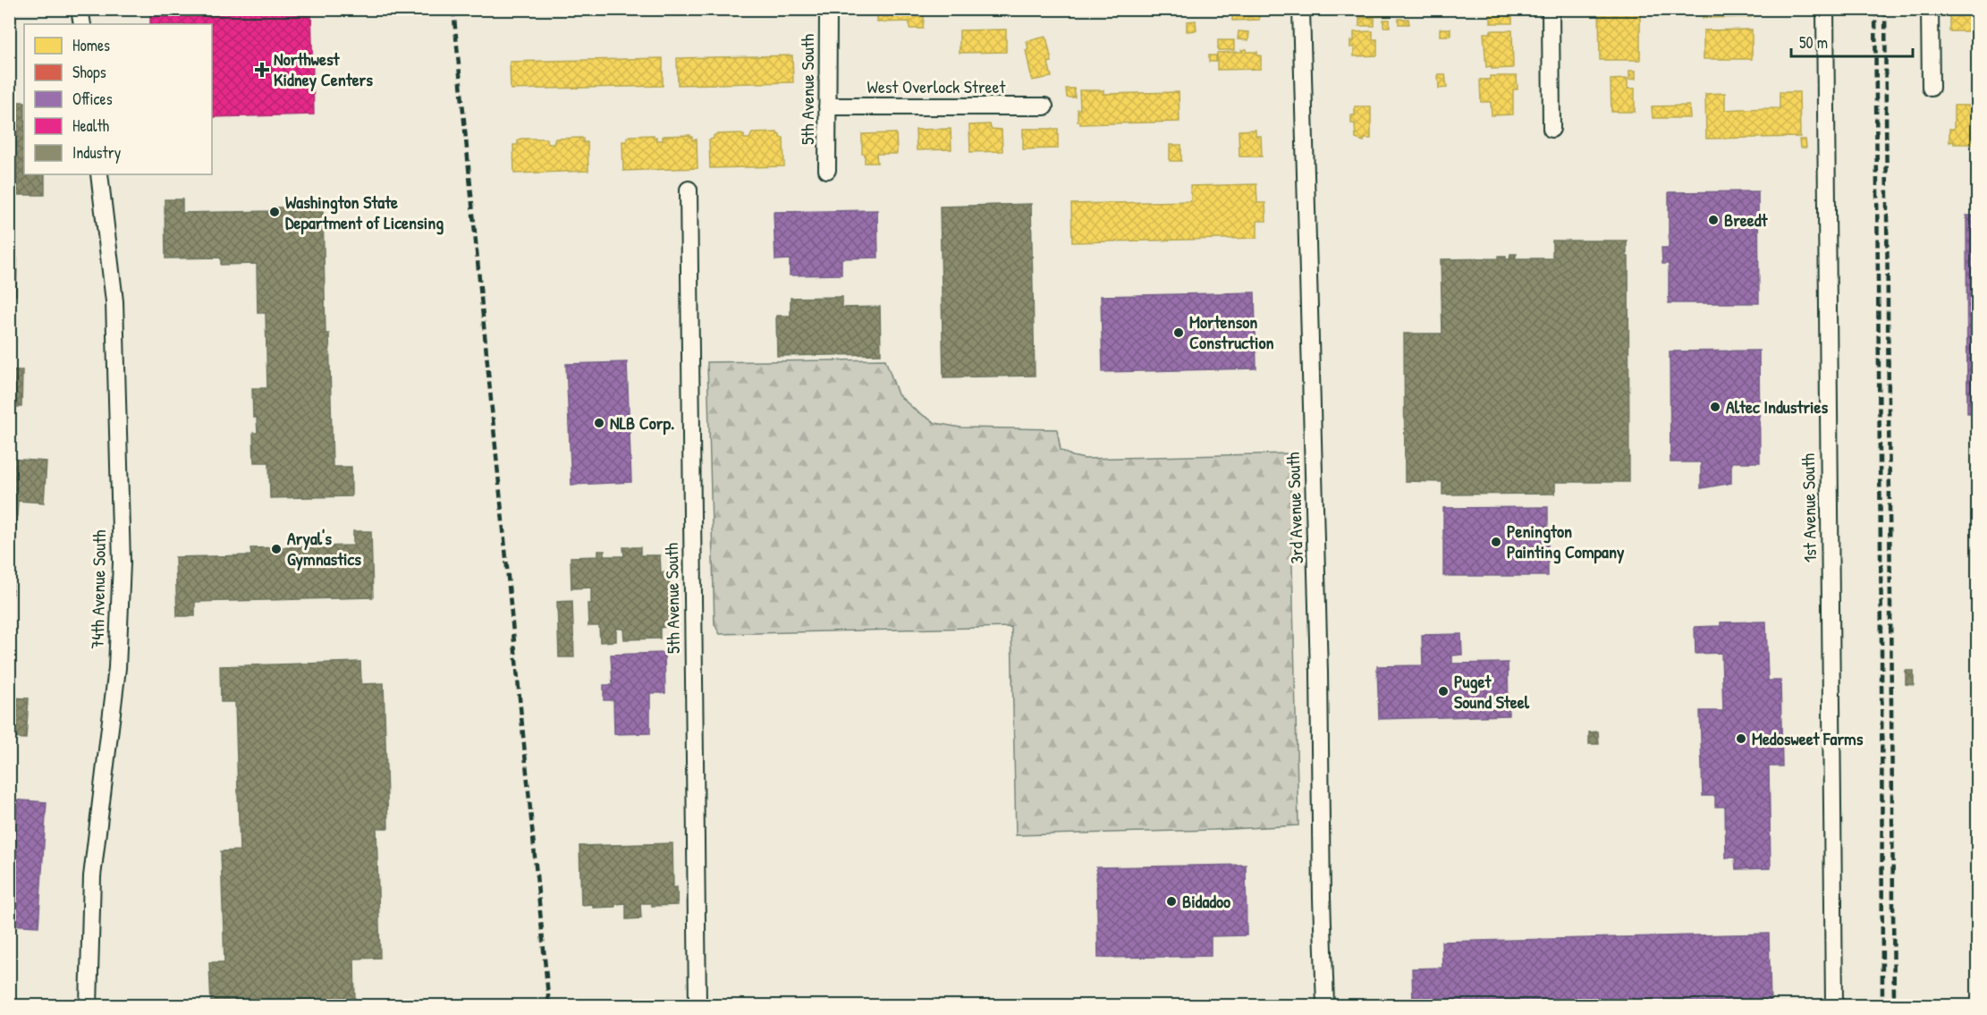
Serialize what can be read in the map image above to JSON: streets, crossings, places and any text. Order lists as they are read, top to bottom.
{
  "streets": {
    "street": [
      "West Overlock Street",
      "5th Avenue South",
      "3rd Avenue South",
      "1st Avenue South",
      "74th Avenue South"
    ]
  },
  "crossings": [
    ["West Overlock Street", "5th Avenue South"]
  ],
  "places": {
    "health": ["Northwest Kidney Centers"],
    "other": [
      "Washington State Department of Licensing",
      "Breedt",
      "Mortenson Construction",
      "Altec Industries",
      "NLB Corp.",
      "Penington Painting Company",
      "Aryal's Gymnastics",
      "Puget Sound Steel",
      "Medosweet Farms",
      "Bidadoo"
    ]
  },
  "legend": [
    "Homes",
    "Shops",
    "Offices",
    "Health",
    "Industry"
  ],
  "scale_bar": "50 m"
}
